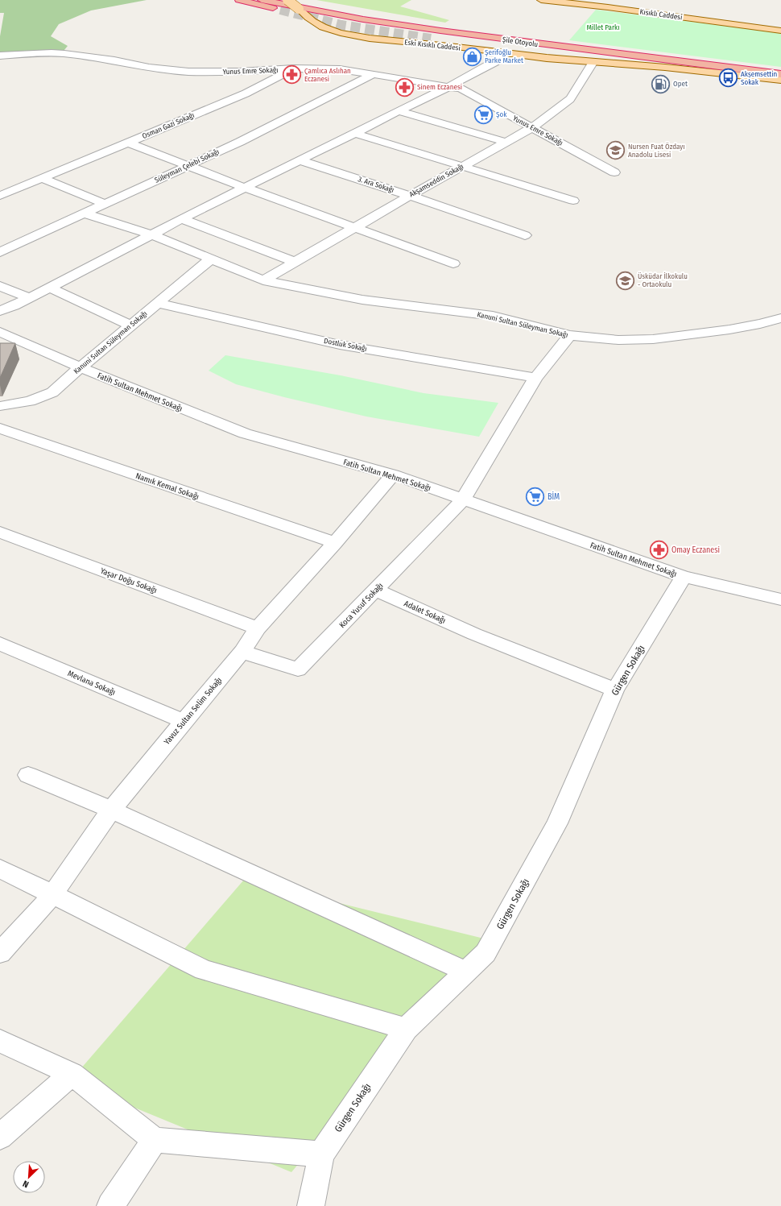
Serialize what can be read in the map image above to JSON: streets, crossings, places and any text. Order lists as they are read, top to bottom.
{
  "streets": {
    "highway": ["Şile Otoyolu"],
    "main road": ["Kısıklı Caddesi", "Eski Kısıklı Caddesi"],
    "street": [
      "Yunus Emre Sokağı",
      "Osman Gazi Sokağı",
      "Süleyman Çelebi Sokağı",
      "Akşamseddin Sokağı",
      "3. Ara Sokağı",
      "Kanuni Sultan Süleyman Sokağı",
      "Dostluk Sokağı",
      "Fatih Sultan Mehmet Sokağı",
      "Namık Kemal Sokağı",
      "Yaşar Doğu Sokağı",
      "Koca Yusuf Sokağı",
      "Adalet Sokağı",
      "Gürgen Sokağı",
      "Mevlana Sokağı",
      "Yavuz Sultan Selim Sokağı"
    ]
  },
  "crossings": [
    ["Şile Otoyolu", "Eski Kısıklı Caddesi"],
    ["Eski Kısıklı Caddesi", "Akşamseddin Sokağı"],
    ["Yunus Emre Sokağı", "Osman Gazi Sokağı"],
    ["Yunus Emre Sokağı", "Süleyman Çelebi Sokağı"],
    ["Yunus Emre Sokağı", "Akşamseddin Sokağı"],
    ["Süleyman Çelebi Sokağı", "Kanuni Sultan Süleyman Sokağı"],
    ["Akşamseddin Sokağı", "3. Ara Sokağı"],
    ["Akşamseddin Sokağı", "Kanuni Sultan Süleyman Sokağı"],
    ["Kanuni Sultan Süleyman Sokağı", "Dostluk Sokağı"],
    ["Kanuni Sultan Süleyman Sokağı", "Fatih Sultan Mehmet Sokağı"],
    ["Kanuni Sultan Süleyman Sokağı", "Koca Yusuf Sokağı"],
    ["Dostluk Sokağı", "Koca Yusuf Sokağı"],
    ["Fatih Sultan Mehmet Sokağı", "Koca Yusuf Sokağı"],
    ["Fatih Sultan Mehmet Sokağı", "Gürgen Sokağı"],
    ["Fatih Sultan Mehmet Sokağı", "Yavuz Sultan Selim Sokağı"],
    ["Namık Kemal Sokağı", "Yavuz Sultan Selim Sokağı"],
    ["Yaşar Doğu Sokağı", "Yavuz Sultan Selim Sokağı"],
    ["Koca Yusuf Sokağı", "Adalet Sokağı"],
    ["Koca Yusuf Sokağı", "Yavuz Sultan Selim Sokağı"],
    ["Adalet Sokağı", "Gürgen Sokağı"],
    ["Mevlana Sokağı", "Yavuz Sultan Selim Sokağı"]
  ],
  "parks": ["Millet Parkı"],
  "places": {
    "shop": ["Şerifoğlu Parke Market"],
    "pharmacy": ["Çamlıca Aslıhan Eczanesi", "Sinem Eczanesi", "Omay Eczanesi"],
    "bus stop": ["Akşemsettin Sokak"],
    "fuel station": ["Opet"],
    "supermarket": ["Şok", "BİM"],
    "school or university": ["Nursen Fuat Özdayı Anadolu Lisesi", "Üsküdar İlkokulu - Ortaokulu"]
  },
  "north": "bottom left"
}
